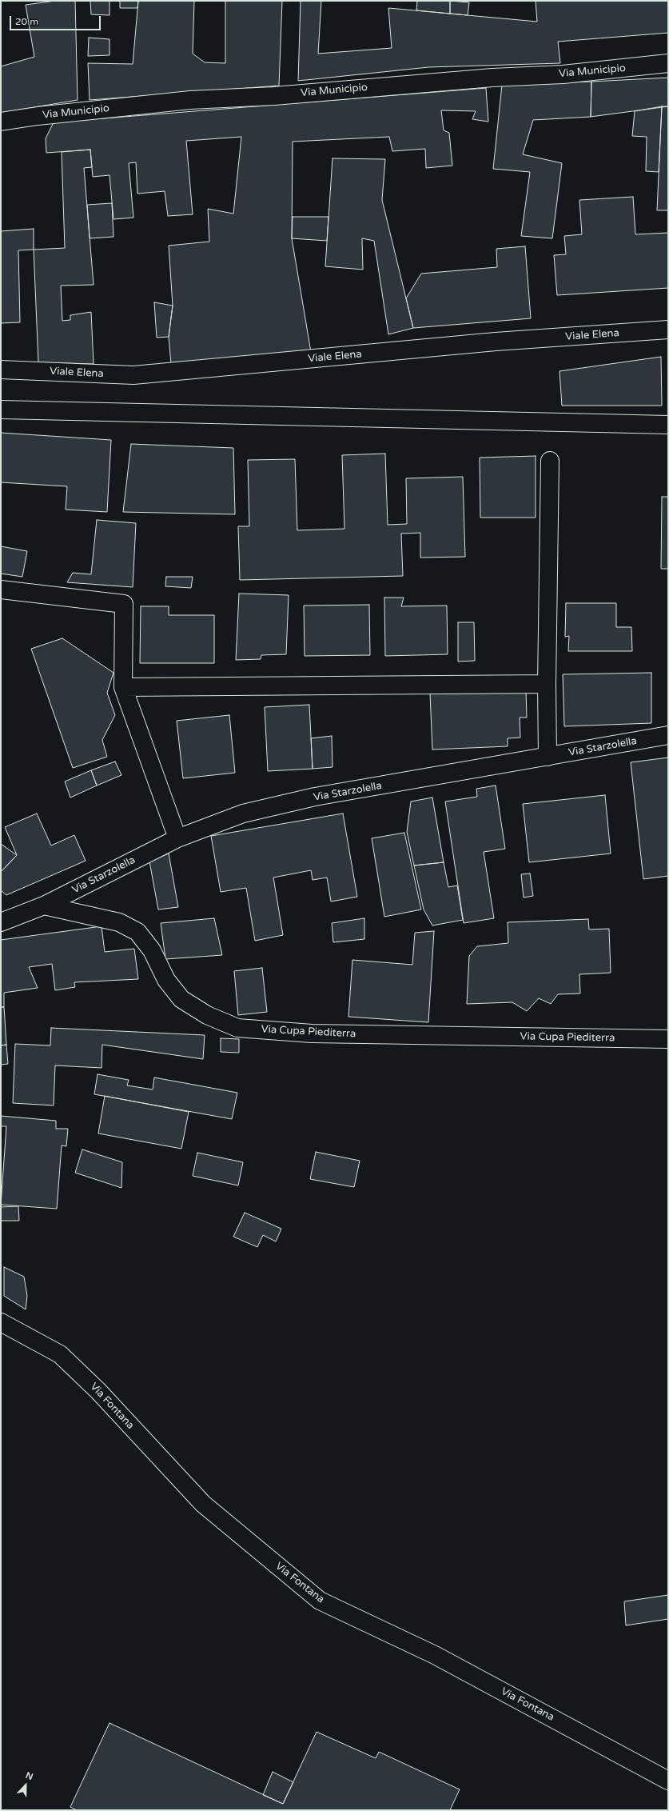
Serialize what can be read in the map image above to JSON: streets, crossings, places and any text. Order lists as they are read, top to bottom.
{
  "streets": {
    "street": [
      "Via Municipio",
      "Viale Elena",
      "Via Starzolella",
      "Via Cupa Piediterra",
      "Via Fontana"
    ]
  },
  "crossings": [
    ["Via Starzolella", "Via Cupa Piediterra"]
  ],
  "scale_bar": "20 m",
  "north": "top"
}
